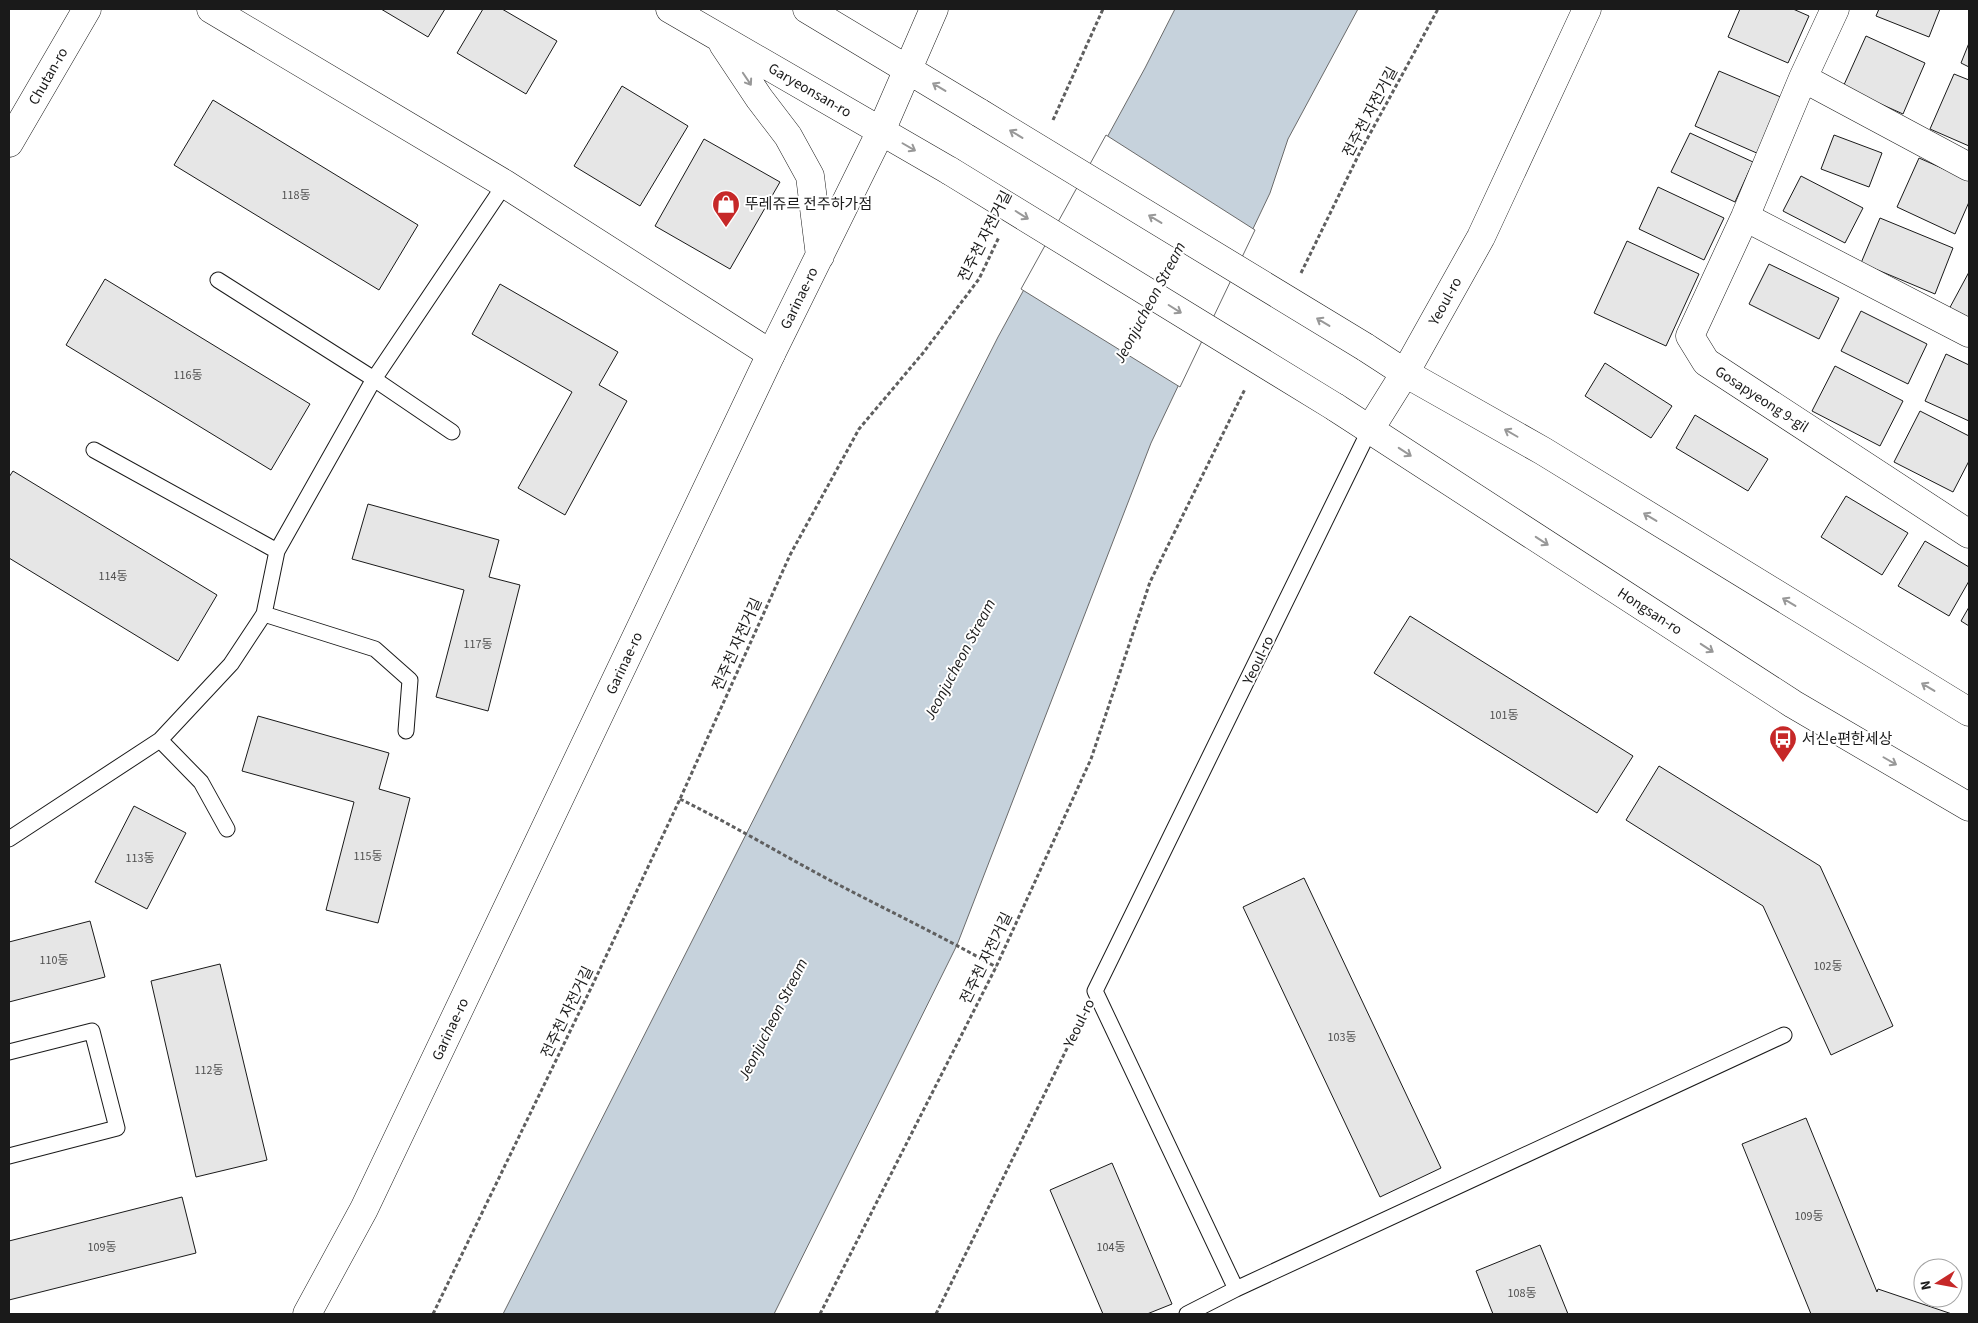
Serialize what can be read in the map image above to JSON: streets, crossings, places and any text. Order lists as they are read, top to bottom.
{
  "streets": {
    "street": [
      "Chutan-ro",
      "Garyeonsan-ro",
      "Garinae-ro",
      "Yeoul-ro",
      "Gosapyeong 9-gil",
      "Hongsan-ro"
    ],
    "path": ["전주천 자전거길"]
  },
  "crossings": [
    ["Garyeonsan-ro", "Garinae-ro"],
    ["Garyeonsan-ro", "Hongsan-ro"],
    ["Yeoul-ro", "Hongsan-ro"]
  ],
  "water": ["Jeonjucheon Stream"],
  "places": {
    "shop": ["뚜레쥬르 전주하가점"],
    "bus stop": ["서신e편한세상"]
  },
  "house_numbers": [
    "118동",
    "116동",
    "114동",
    "117동",
    "101동",
    "115동",
    "113동",
    "110동",
    "102동",
    "103동",
    "112동",
    "109동",
    "109동",
    "104동",
    "108동"
  ],
  "north": "left"
}
